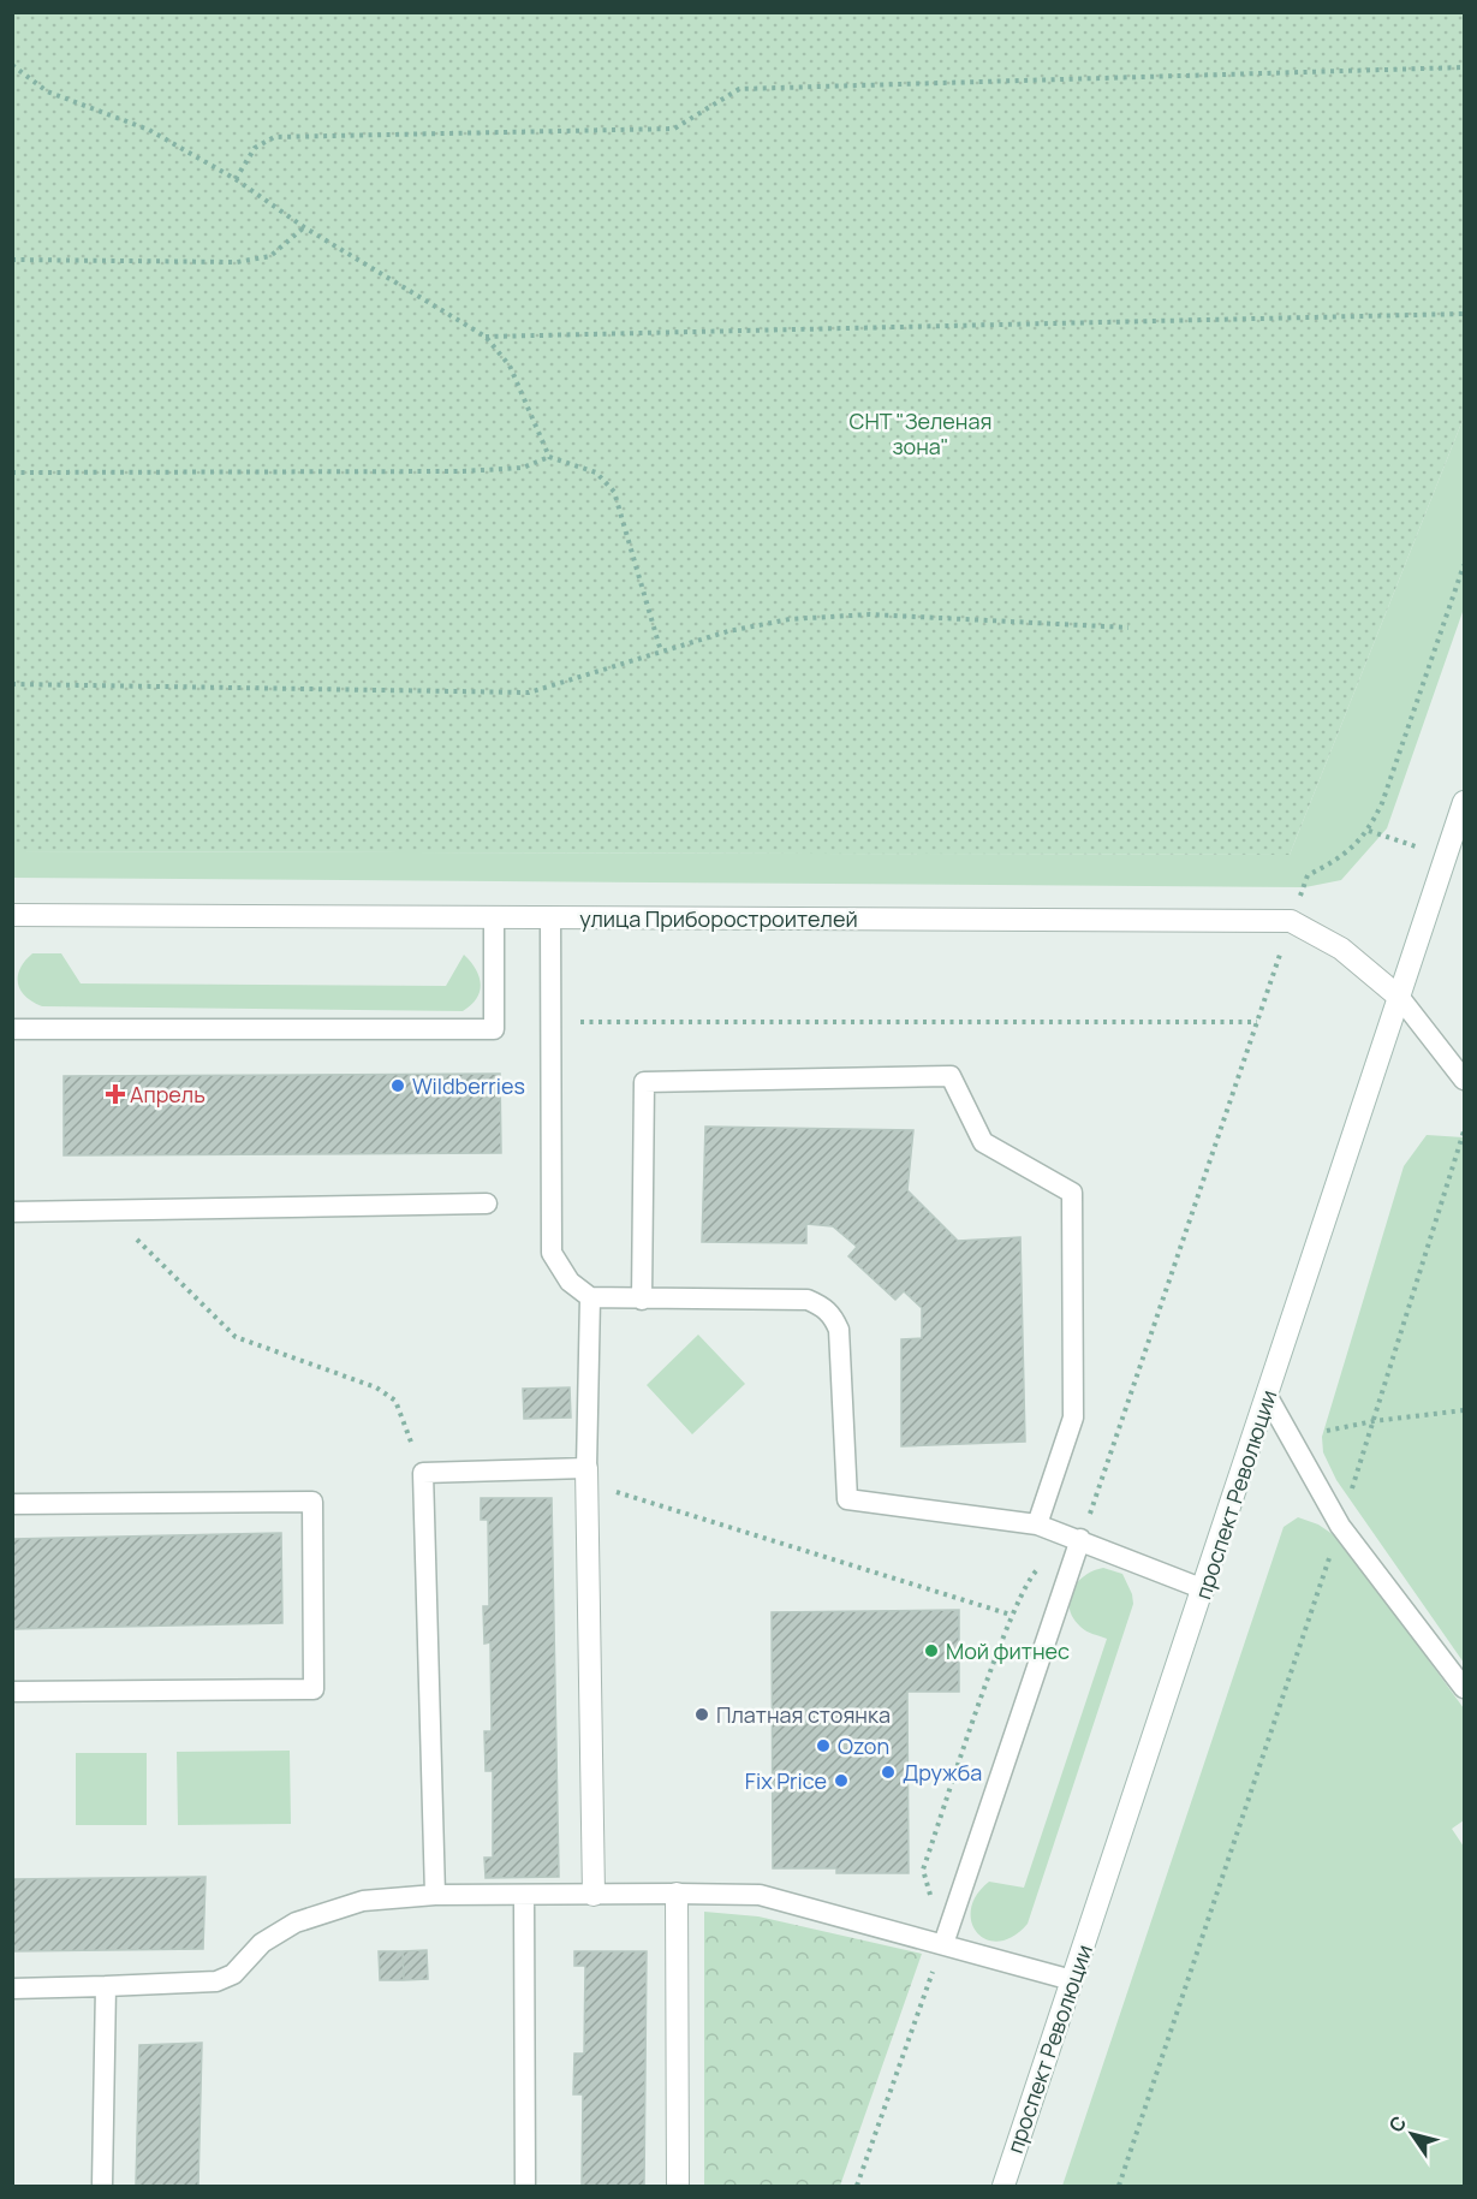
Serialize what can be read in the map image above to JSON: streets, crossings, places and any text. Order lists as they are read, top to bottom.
{
  "streets": {
    "street": ["улица Приборостроителей", "проспект Революции"]
  },
  "crossings": [
    ["улица Приборостроителей", "проспект Революции"]
  ],
  "parks": ["СНТ \"Зеленая зона\""],
  "places": {
    "other": [
      "Wildberries",
      "Мой фитнес",
      "Платная стоянка",
      "Ozon",
      "Дружба",
      "Fix Price"
    ],
    "health": ["Апрель"]
  },
  "north": "top left"
}
